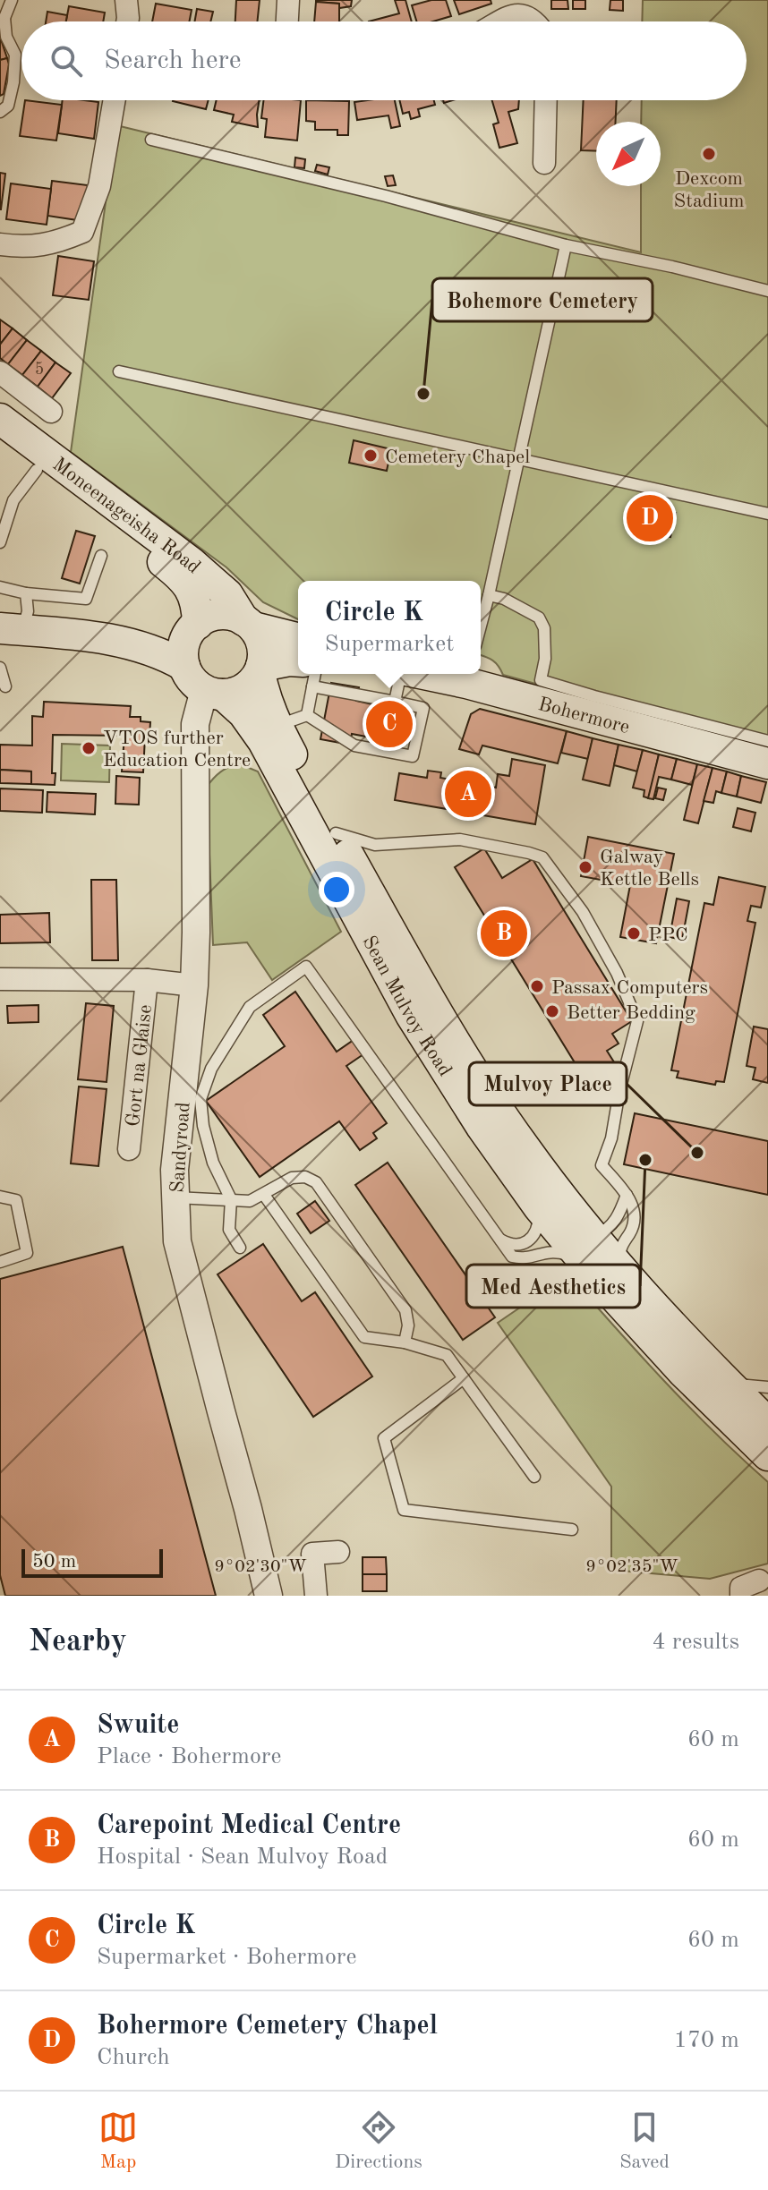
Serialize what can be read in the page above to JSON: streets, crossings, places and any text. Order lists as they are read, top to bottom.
{
  "streets": {
    "main road": ["Moneenageisha Road", "Bohermore", "Sean Mulvoy Road"],
    "street": ["Gort na Glaise", "Sandyroad"]
  },
  "crossings": [
    ["Moneenageisha Road", "Sean Mulvoy Road"],
    ["Moneenageisha Road", "Sandyroad"],
    ["Sean Mulvoy Road", "Sandyroad"],
    ["Gort na Glaise", "Sandyroad"]
  ],
  "places": [
    "Dexcom Stadium",
    "Bohemore Cemetery",
    "Cemetery Chapel",
    "VTOS further Education Centre",
    "Galway Kettle Bells",
    "PPC",
    "Passax Computers",
    "Better Bedding",
    "Mulvoy Place",
    "Med Aesthetics"
  ],
  "house_numbers": ["5"],
  "scale_bar": "50 m",
  "north": "bottom left",
  "page": {
    "search": "Search here",
    "pins": [
      "D",
      "C",
      "A",
      "B"
    ],
    "popup": ["Circle K", "Supermarket"],
    "scale": "50 m",
    "heading": ["Nearby", "4 results"],
    "list": [
      {
        "mark": "A",
        "name": "Swuite",
        "note": "Place · Bohermore",
        "value": "60 m"
      },
      {
        "mark": "B",
        "name": "Carepoint Medical Centre",
        "note": "Hospital · Sean Mulvoy Road",
        "value": "60 m"
      },
      {
        "mark": "C",
        "name": "Circle K",
        "note": "Supermarket · Bohermore",
        "value": "60 m"
      },
      {
        "mark": "D",
        "name": "Bohermore Cemetery Chapel",
        "note": "Church",
        "value": "170 m"
      }
    ],
    "nav": ["Map", "Directions", "Saved"]
  },
  "coordinates": ["9°02'30\"W", "9°02'35\"W"]
}
